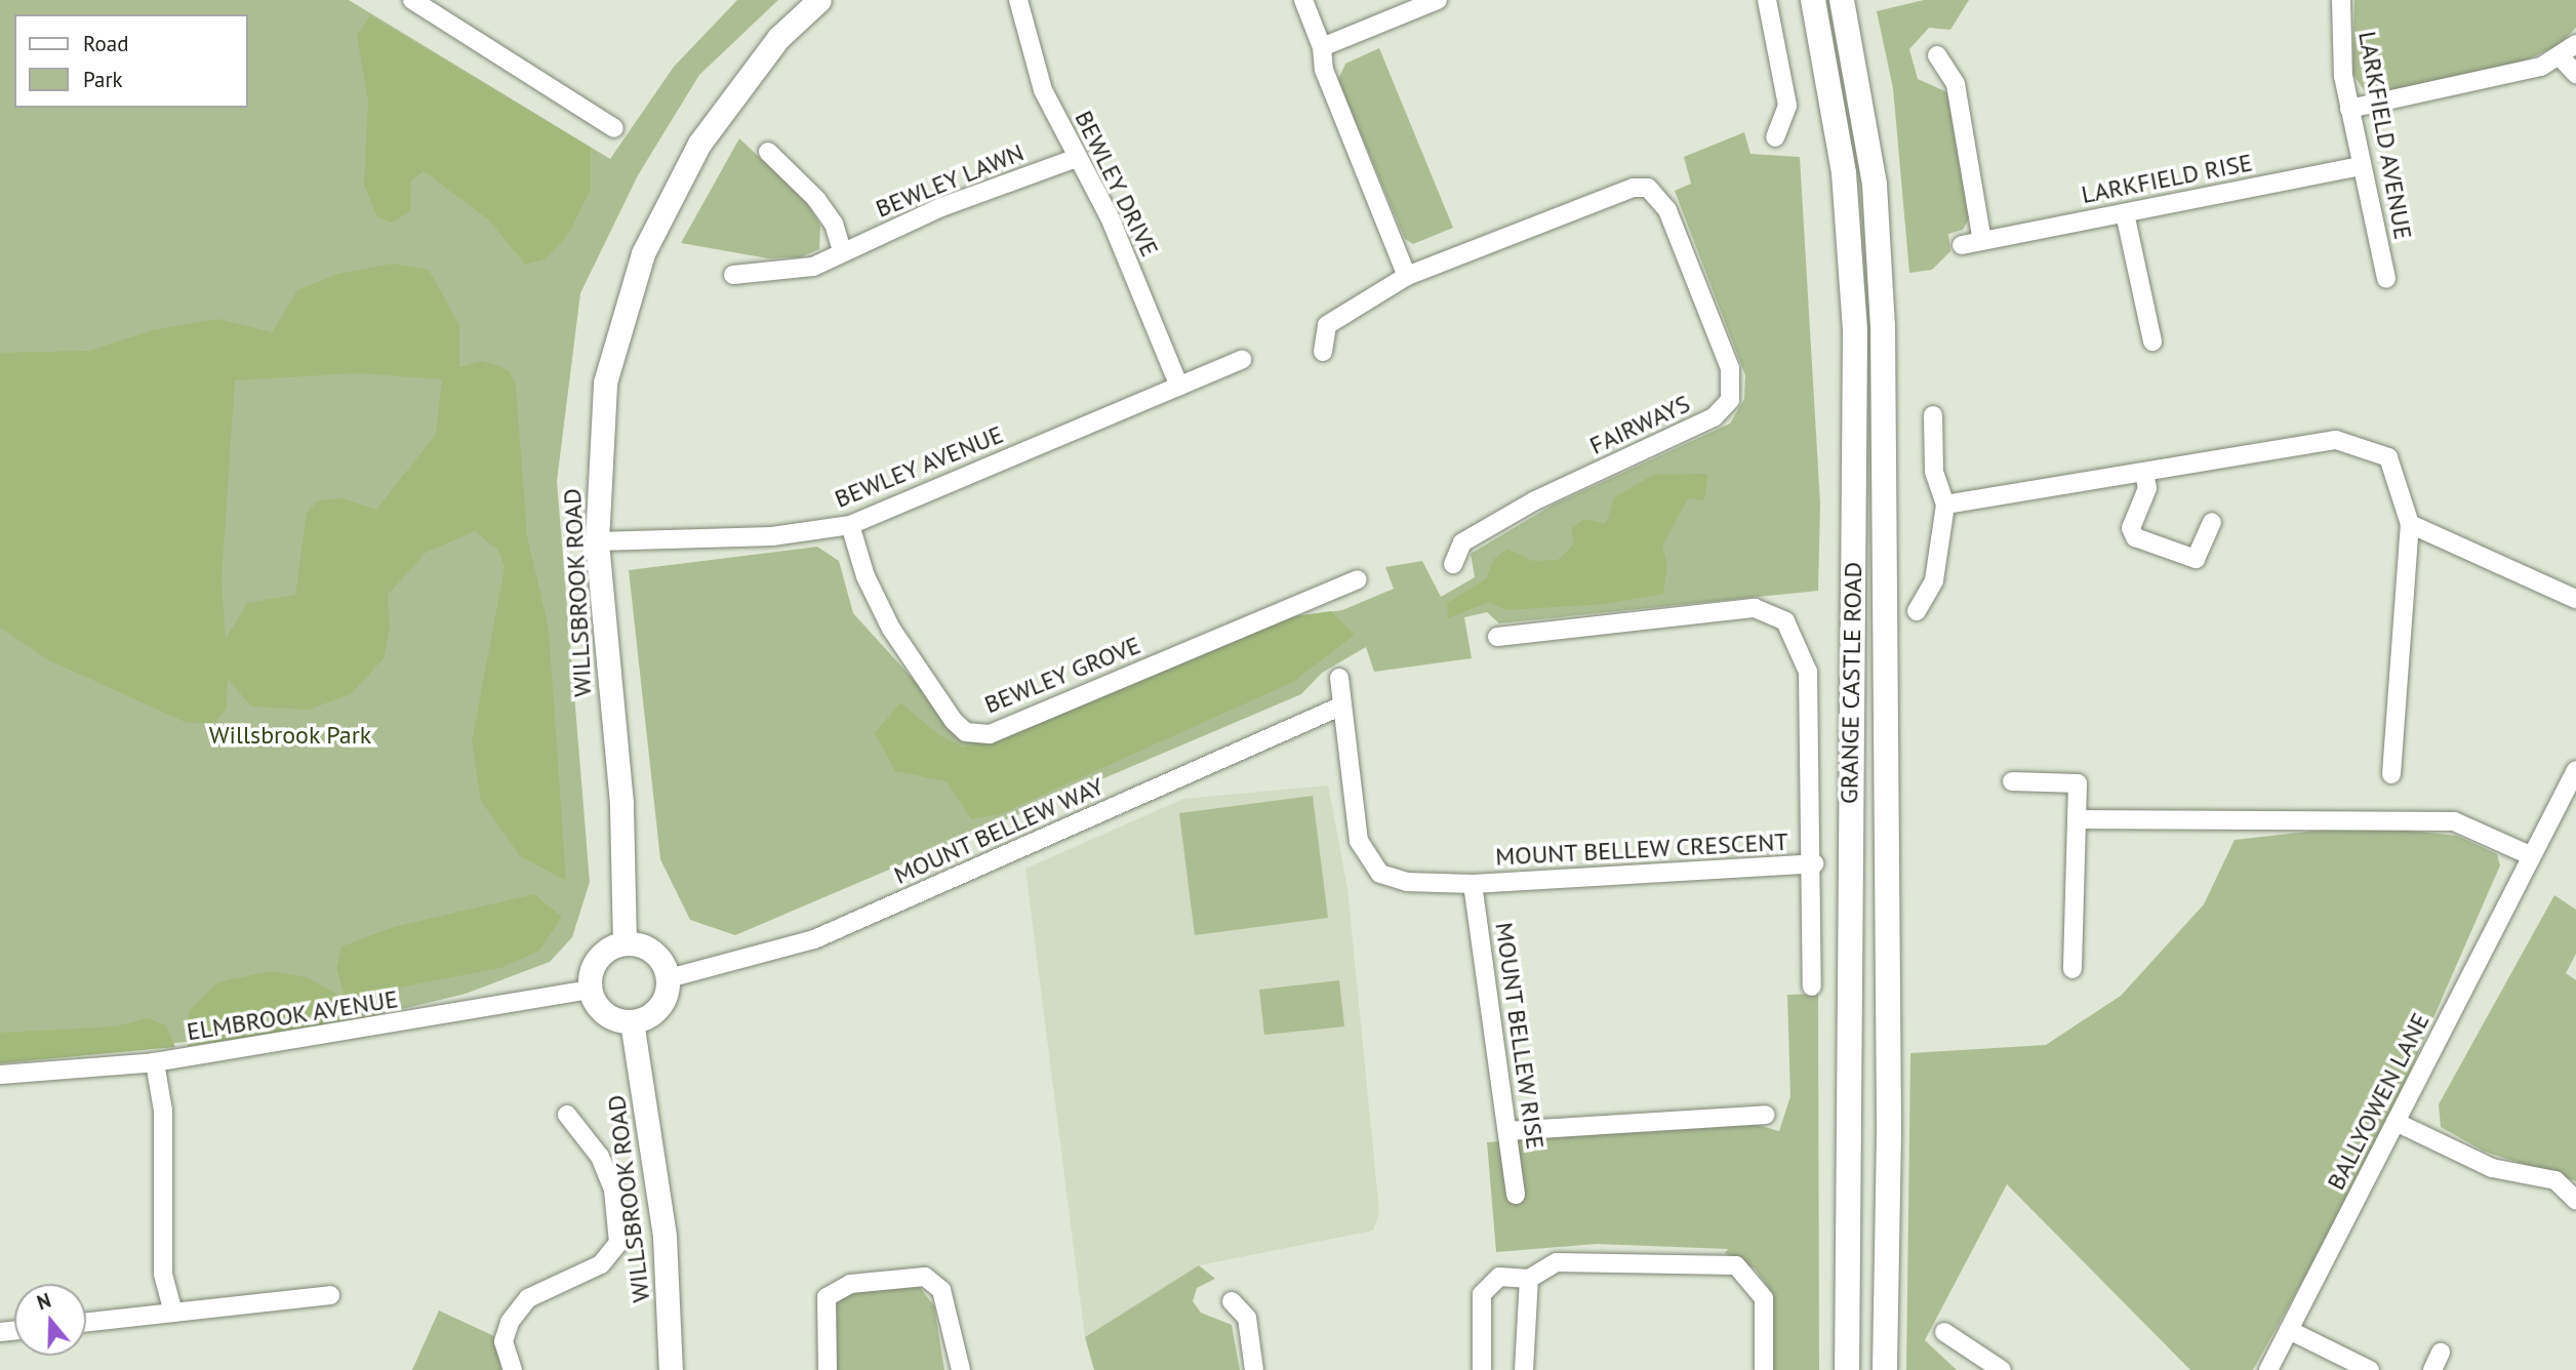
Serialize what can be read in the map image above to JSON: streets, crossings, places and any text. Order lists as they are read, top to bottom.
{
  "streets": {
    "main road": ["GRANGE CASTLE ROAD"],
    "street": [
      "LARKFIELD AVENUE",
      "LARKFIELD RISE",
      "BEWLEY LAWN",
      "BEWLEY DRIVE",
      "FAIRWAYS",
      "BEWLEY AVENUE",
      "WILLSBROOK ROAD",
      "BEWLEY GROVE",
      "MOUNT BELLEW WAY",
      "MOUNT BELLEW CRESCENT",
      "ELMBROOK AVENUE",
      "MOUNT BELLEW RISE",
      "BALLYOWEN LANE"
    ]
  },
  "crossings": [
    ["LARKFIELD AVENUE", "LARKFIELD RISE"],
    ["BEWLEY LAWN", "BEWLEY DRIVE"],
    ["BEWLEY DRIVE", "BEWLEY AVENUE"],
    ["BEWLEY AVENUE", "WILLSBROOK ROAD"],
    ["BEWLEY AVENUE", "BEWLEY GROVE"],
    ["WILLSBROOK ROAD", "MOUNT BELLEW WAY"],
    ["WILLSBROOK ROAD", "ELMBROOK AVENUE"],
    ["MOUNT BELLEW WAY", "ELMBROOK AVENUE"],
    ["MOUNT BELLEW CRESCENT", "MOUNT BELLEW RISE"]
  ],
  "parks": ["Willsbrook Park"],
  "legend": ["Road", "Park"],
  "north": "top"
}
